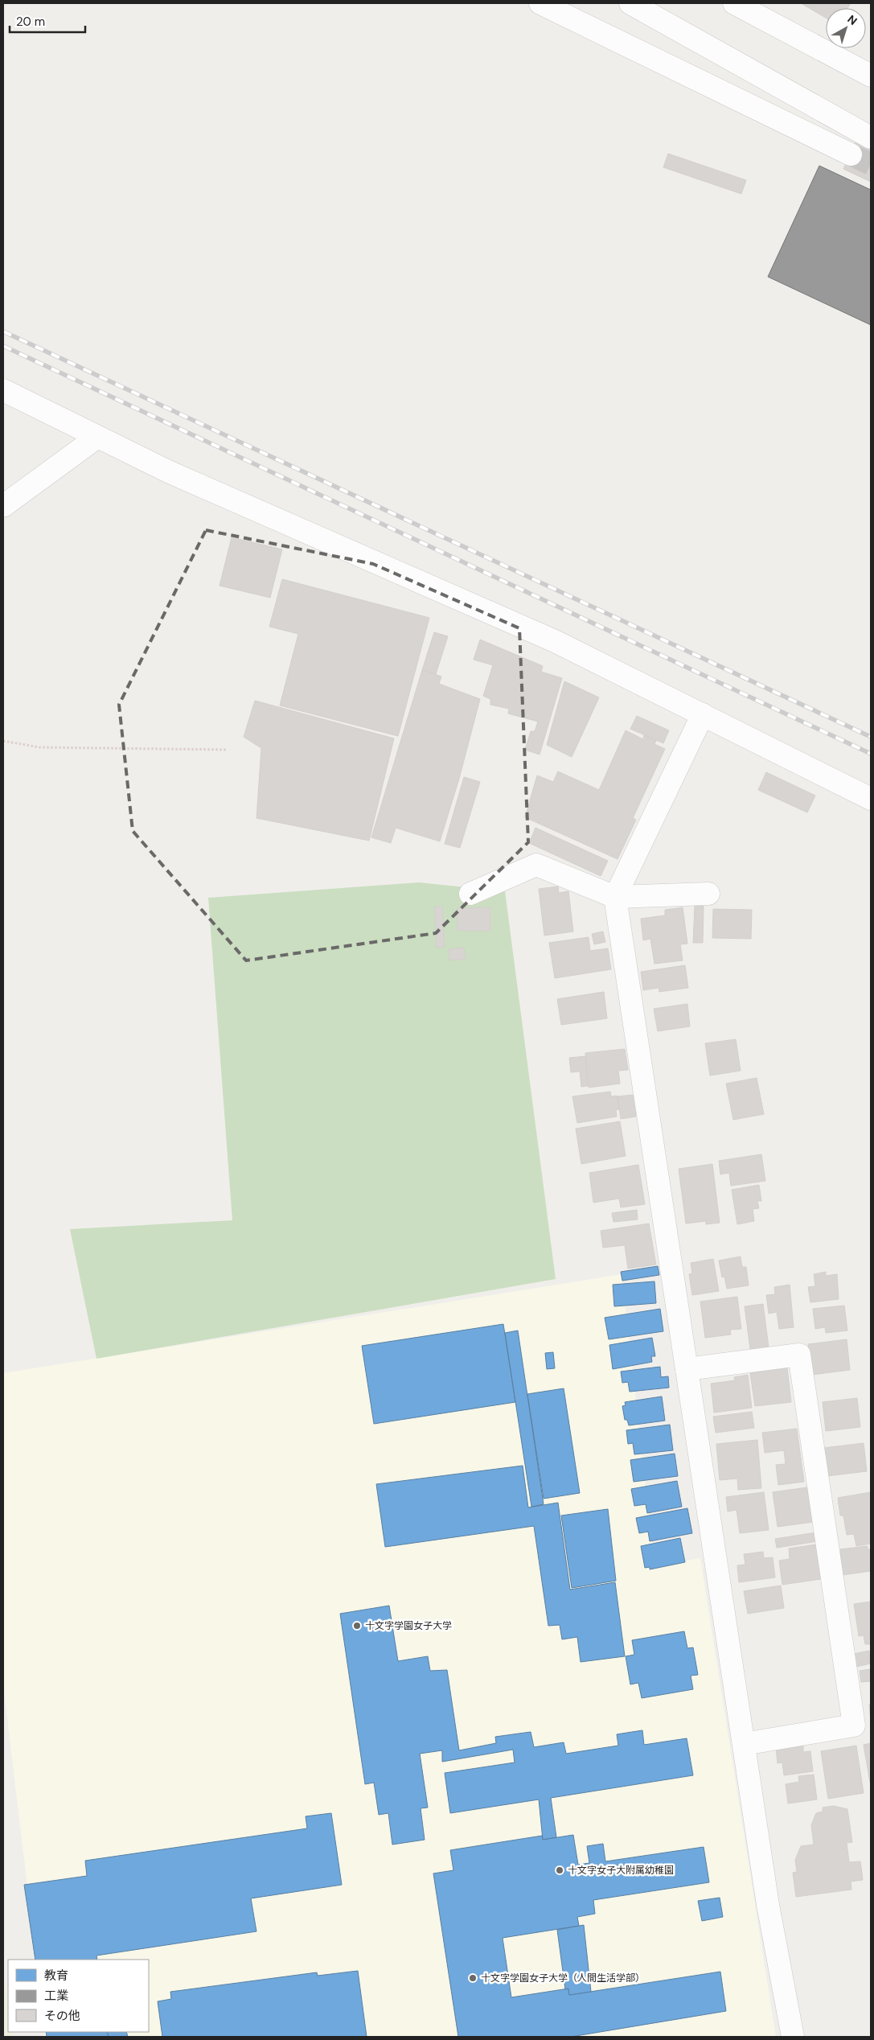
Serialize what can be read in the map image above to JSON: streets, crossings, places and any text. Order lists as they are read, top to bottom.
{
  "places": ["十文字学園女子大学", "十文字女子大附属幼稚園", "十文字学園女子大学（人間生活学部）"],
  "legend": ["教育", "工業", "その他"],
  "scale_bar": "20 m",
  "north": "top right"
}
